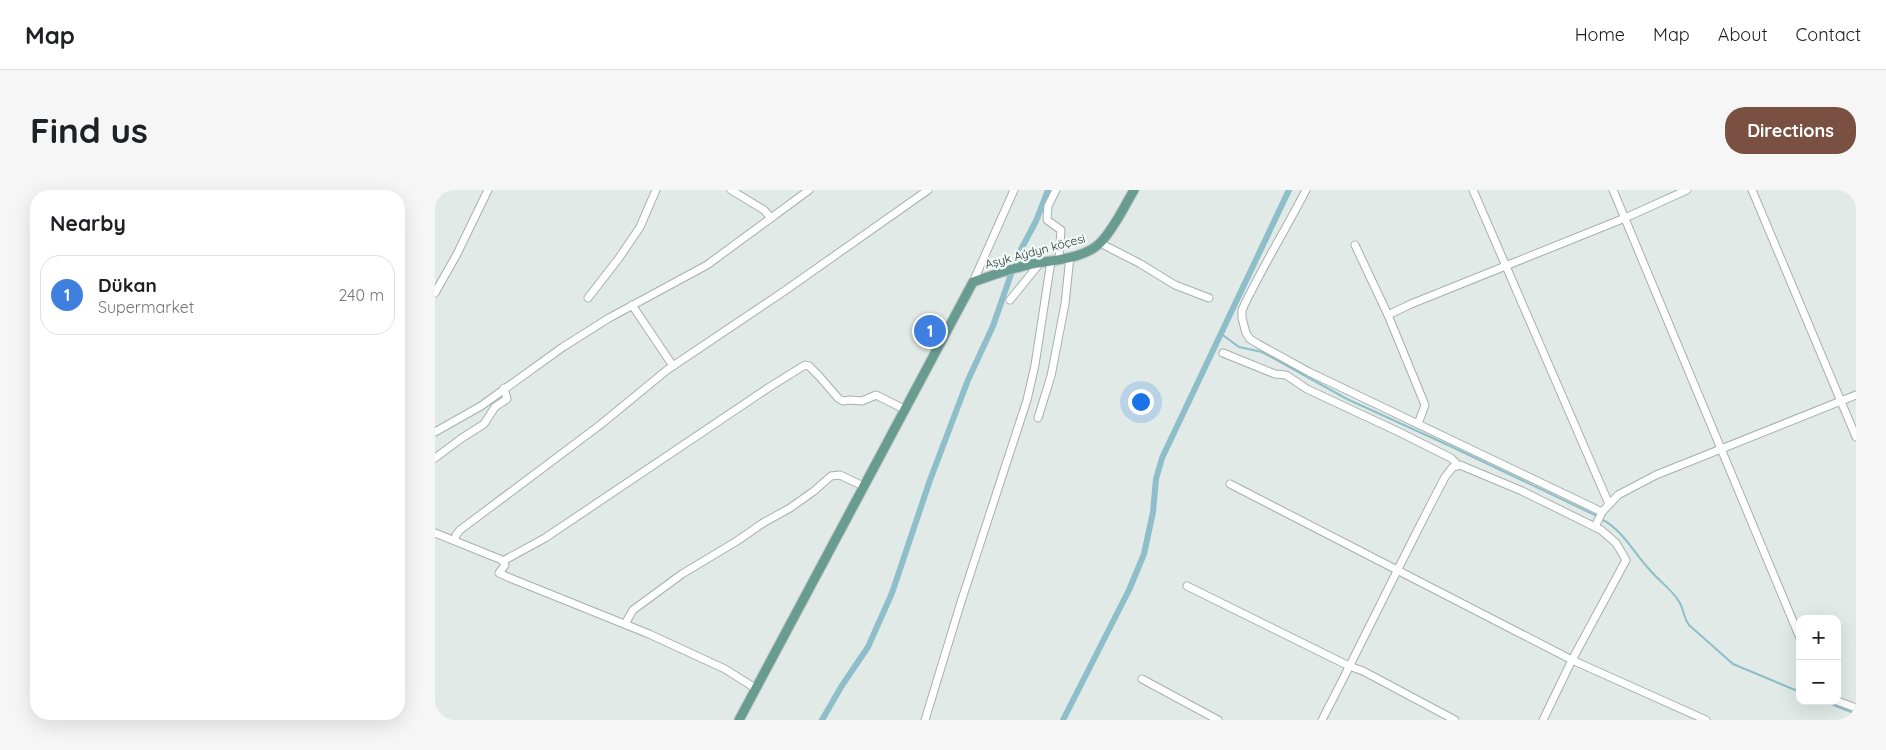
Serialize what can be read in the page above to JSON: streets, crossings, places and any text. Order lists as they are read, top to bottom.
{
  "streets": {
    "main road": ["Aşyk Aýdyn köçesi"]
  },
  "page": {
    "header": "Map",
    "nav": [
      "Home",
      "Map",
      "About",
      "Contact"
    ],
    "buttons": "Directions",
    "title": "Find us",
    "heading": "Nearby",
    "list": [
      {
        "mark": "1",
        "name": "Dükan",
        "note": "Supermarket",
        "value": "240 m"
      }
    ],
    "pins": "1",
    "map_buttons": ["+", "−"]
  }
}
